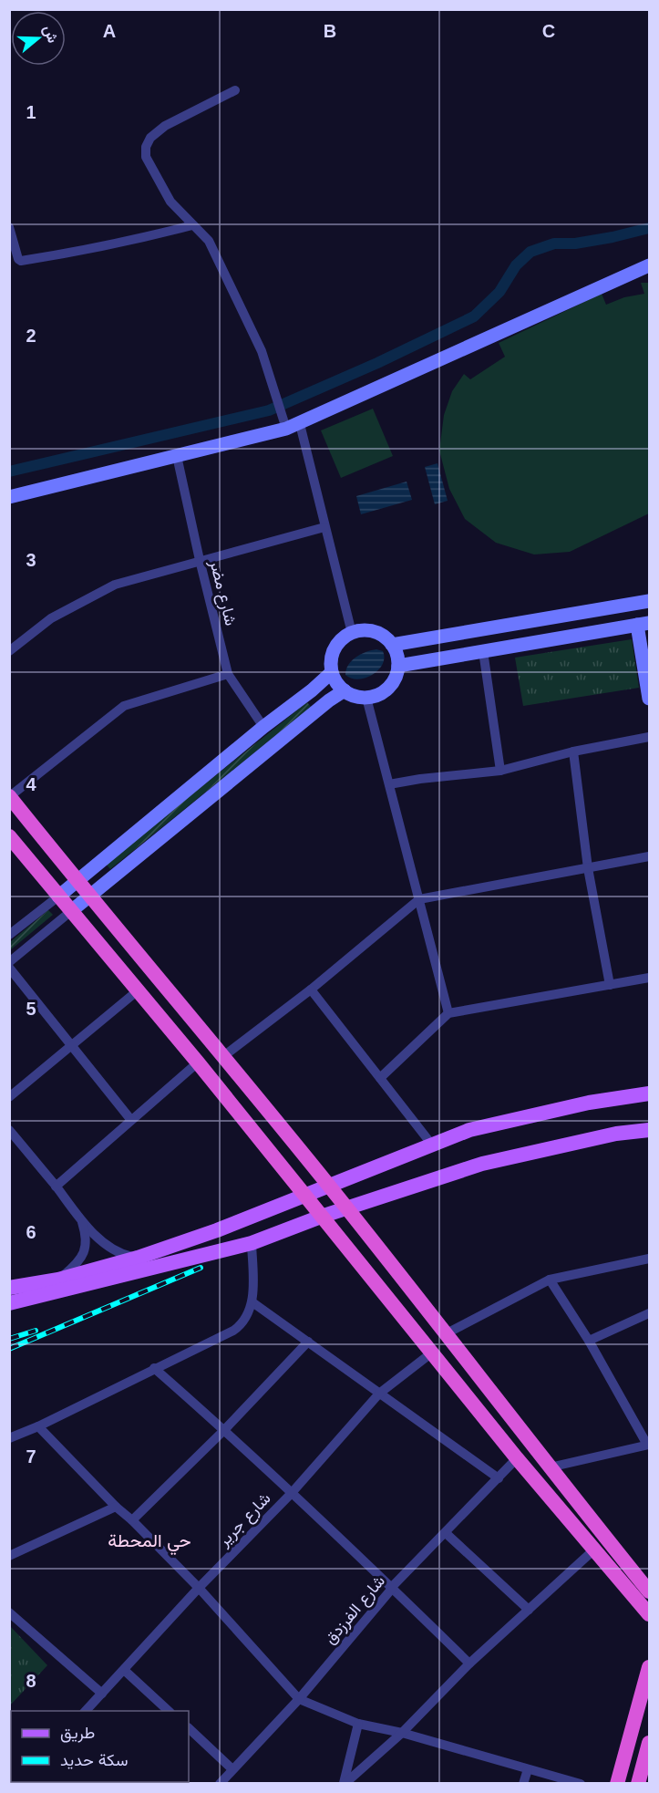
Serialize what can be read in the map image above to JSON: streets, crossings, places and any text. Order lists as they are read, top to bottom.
{
  "streets": {
    "street": ["شارع مضر", "شارع جرير", "شارع الفرزدق"]
  },
  "districts": ["حي المحطة"],
  "legend": ["طريق", "سكة حديد"],
  "north": "right",
  "grid": {
    "columns": ["A", "B", "C"],
    "rows": [
      "1",
      "2",
      "3",
      "4",
      "5",
      "6",
      "7",
      "8"
    ]
  }
}
